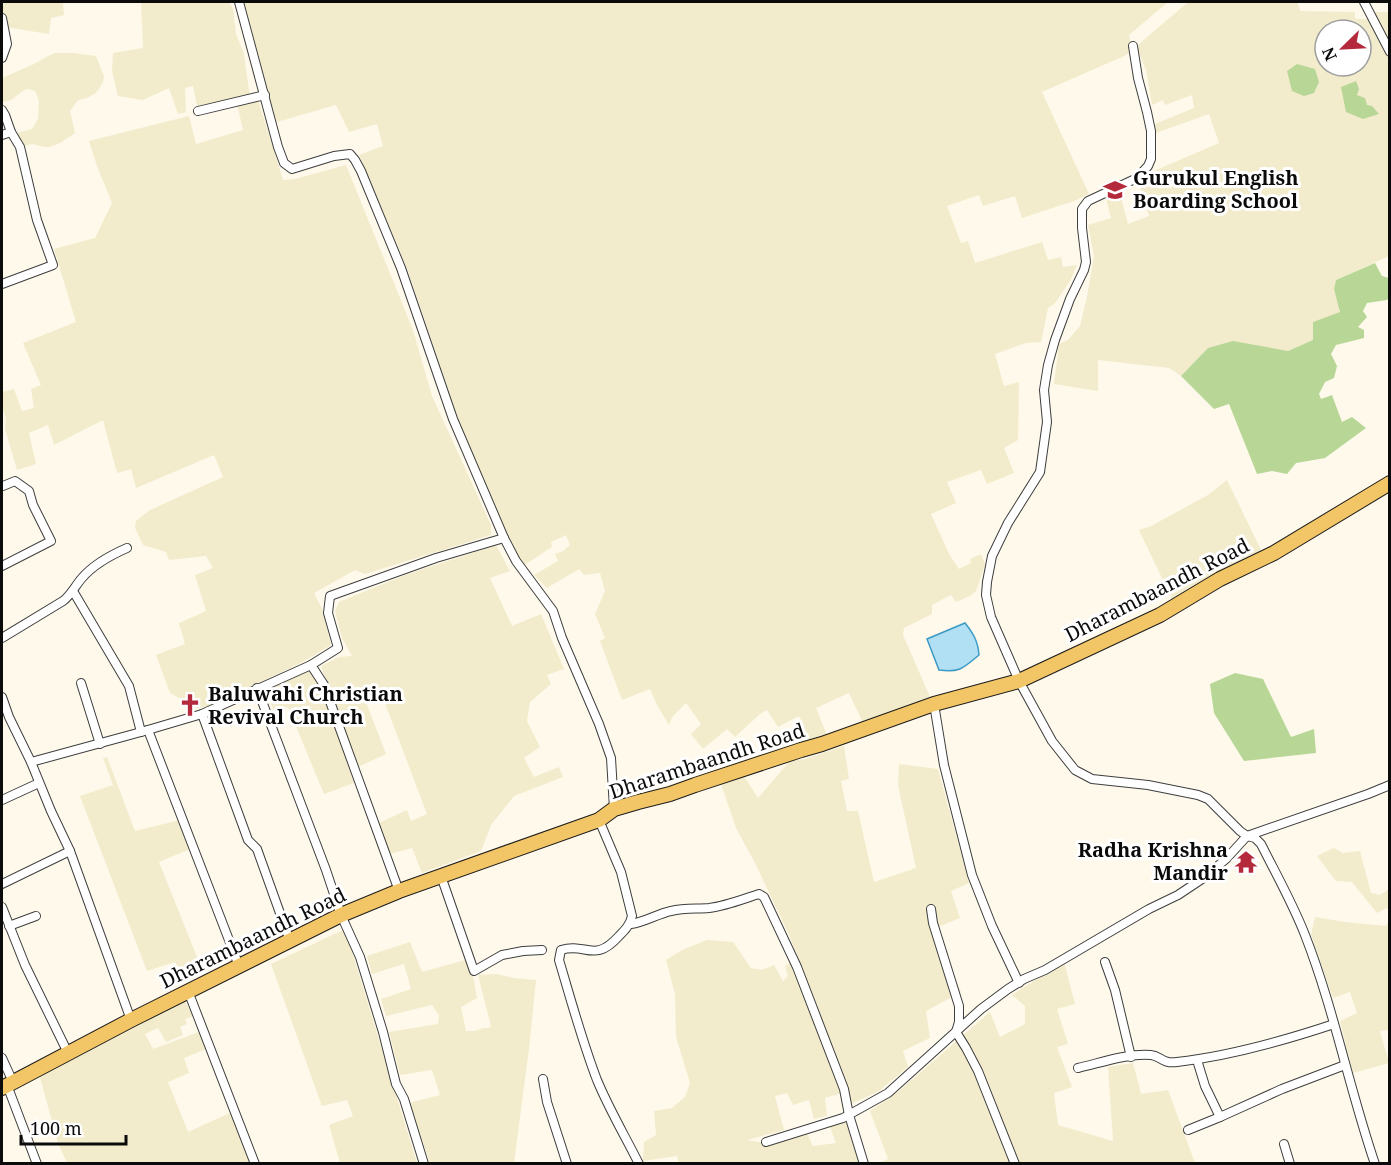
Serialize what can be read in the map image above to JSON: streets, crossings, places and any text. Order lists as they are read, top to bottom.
{
  "streets": {
    "main road": ["Dharambaandh Road"]
  },
  "places": {
    "school or university": ["Gurukul English Boarding School"],
    "church": ["Baluwahi Christian Revival Church"],
    "temple": ["Radha Krishna Mandir"]
  },
  "scale_bar": "100 m",
  "north": "bottom left"
}
